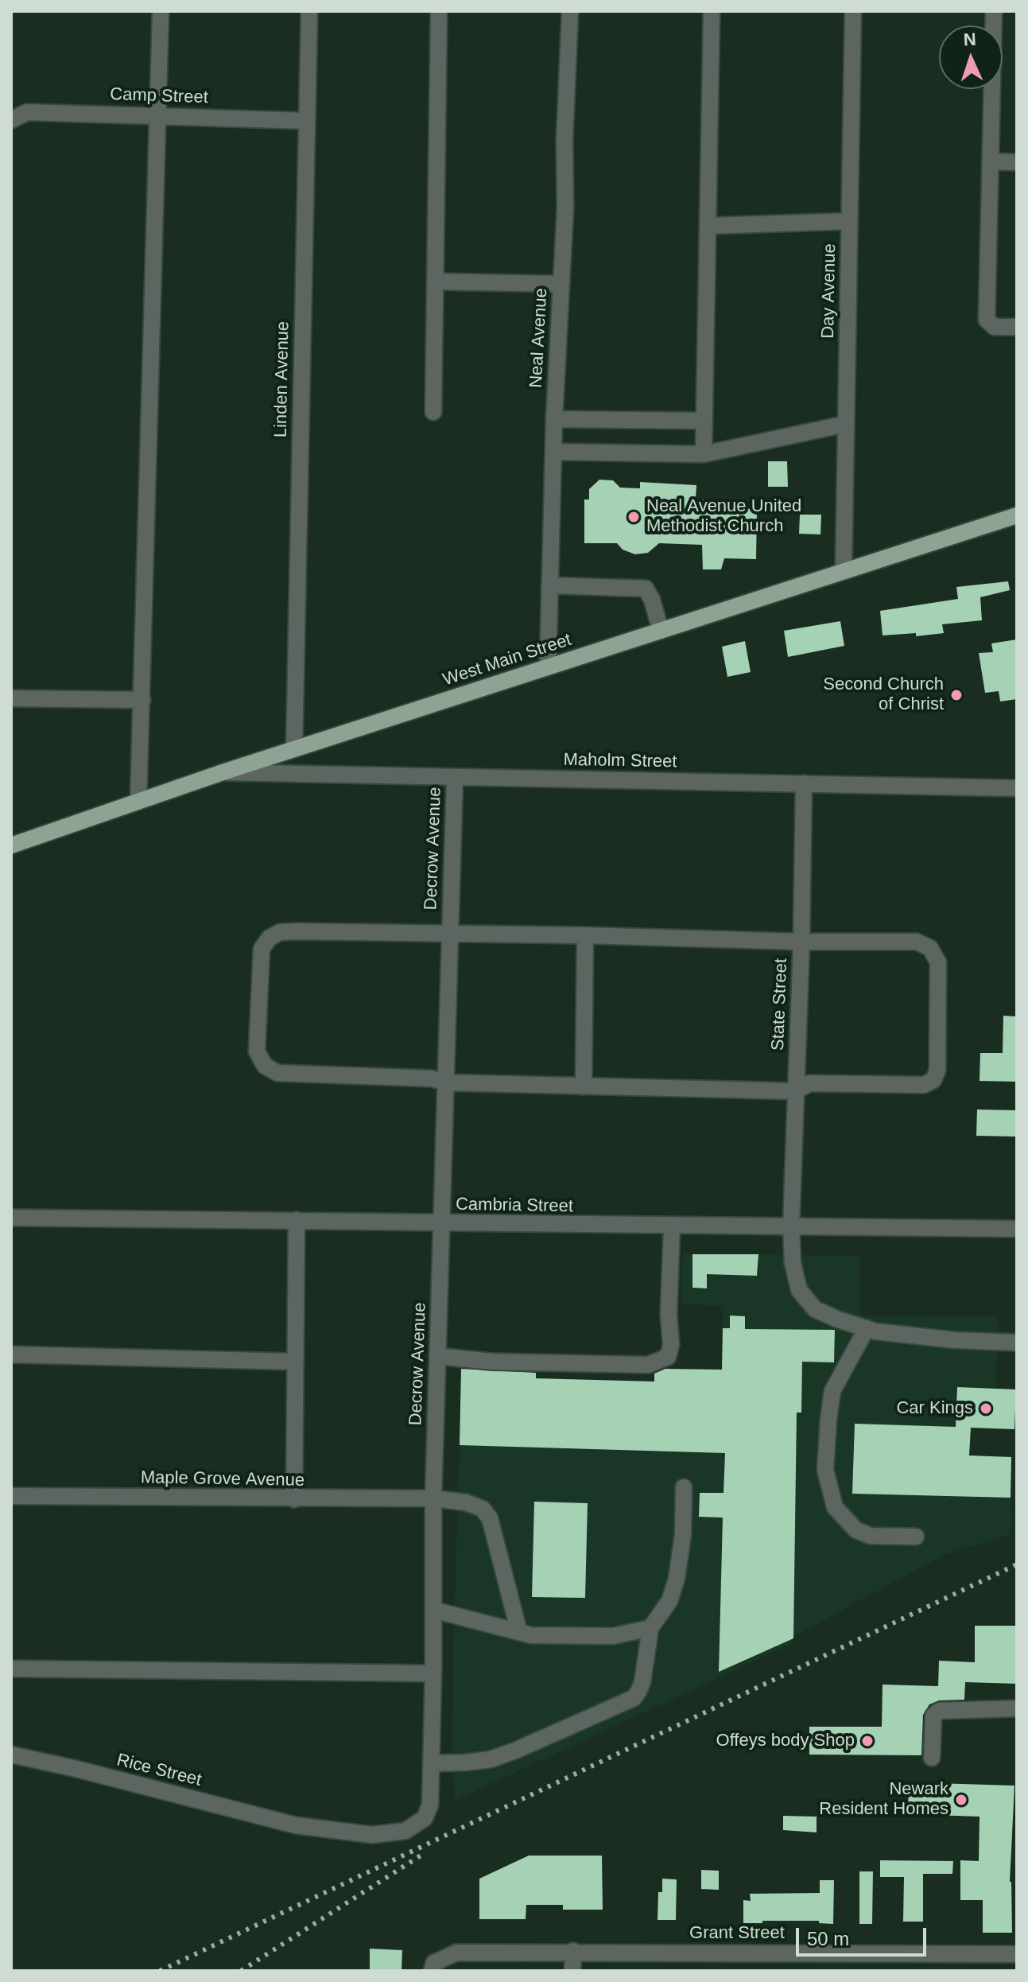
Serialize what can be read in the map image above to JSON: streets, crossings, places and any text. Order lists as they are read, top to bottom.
{
  "streets": {
    "main road": ["West Main Street"],
    "street": [
      "Camp Street",
      "Day Avenue",
      "Neal Avenue",
      "Linden Avenue",
      "Maholm Street",
      "Decrow Avenue",
      "State Street",
      "Cambria Street",
      "Maple Grove Avenue",
      "Rice Street",
      "Grant Street"
    ]
  },
  "crossings": [
    ["Camp Street", "Linden Avenue"],
    ["Day Avenue", "West Main Street"],
    ["Neal Avenue", "West Main Street"],
    ["Linden Avenue", "West Main Street"],
    ["West Main Street", "Maholm Street"],
    ["Maholm Street", "Decrow Avenue"],
    ["Maholm Street", "State Street"],
    ["Decrow Avenue", "Cambria Street"],
    ["Decrow Avenue", "Maple Grove Avenue"],
    ["Decrow Avenue", "Rice Street"],
    ["State Street", "Cambria Street"]
  ],
  "places": [
    "Neal Avenue United Methodist Church",
    "Second Church of Christ",
    "Car Kings",
    "Offeys body Shop",
    "Newark Resident Homes"
  ],
  "scale_bar": "50 m",
  "north": "top"
}
